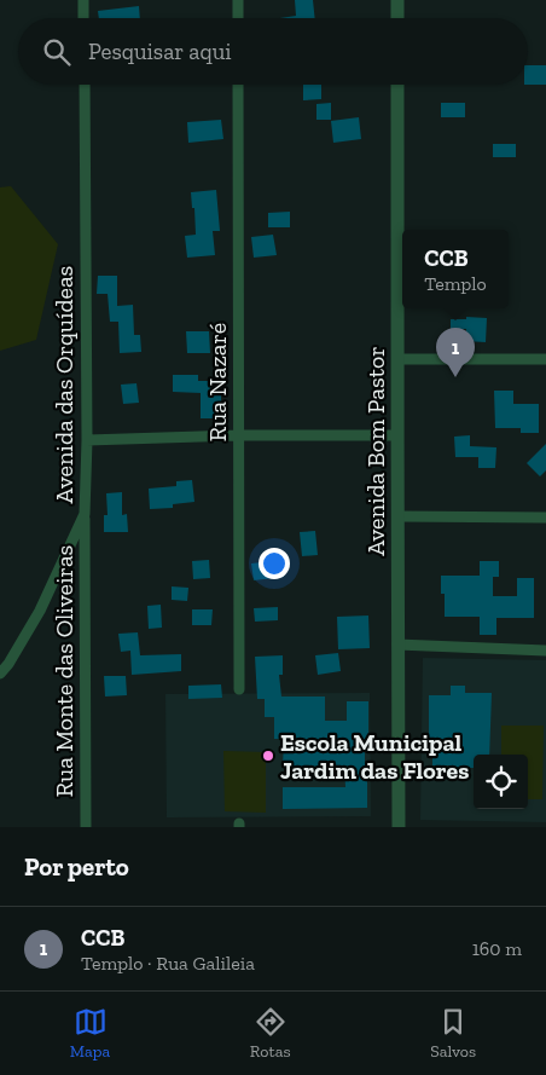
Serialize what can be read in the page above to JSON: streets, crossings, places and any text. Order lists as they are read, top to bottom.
{
  "streets": {
    "street": [
      "Rua Nazaré",
      "Avenida das Orquídeas",
      "Avenida Bom Pastor",
      "Rua Monte das Oliveiras"
    ]
  },
  "crossings": [
    ["Avenida das Orquídeas", "Rua Monte das Oliveiras"]
  ],
  "places": ["Escola Municipal Jardim das Flores"],
  "page": {
    "search": "Pesquisar aqui",
    "popup": ["CCB", "Templo"],
    "pins": "1",
    "heading": "Por perto",
    "list": [
      {
        "mark": "1",
        "name": "CCB",
        "note": "Templo · Rua Galileia",
        "value": "160 m"
      }
    ],
    "nav": ["Mapa", "Rotas", "Salvos"]
  }
}
